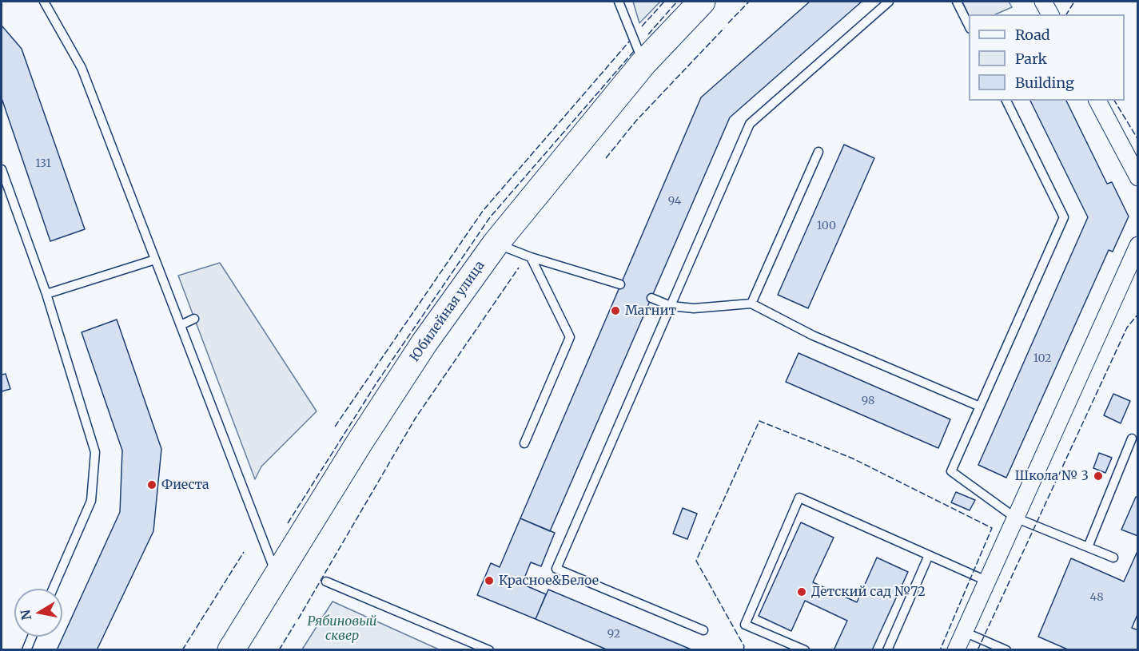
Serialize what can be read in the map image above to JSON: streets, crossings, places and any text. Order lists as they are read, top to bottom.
{
  "streets": {
    "main road": ["Юбилейная улица"]
  },
  "parks": ["Рябиновый сквер"],
  "places": [
    "Магнит",
    "Школа № 3",
    "Фиеста",
    "Красное&Белое",
    "Детский сад №72"
  ],
  "house_numbers": [
    "131",
    "94",
    "100",
    "102",
    "98",
    "48",
    "92"
  ],
  "legend": ["Road", "Park", "Building"],
  "north": "left"
}
